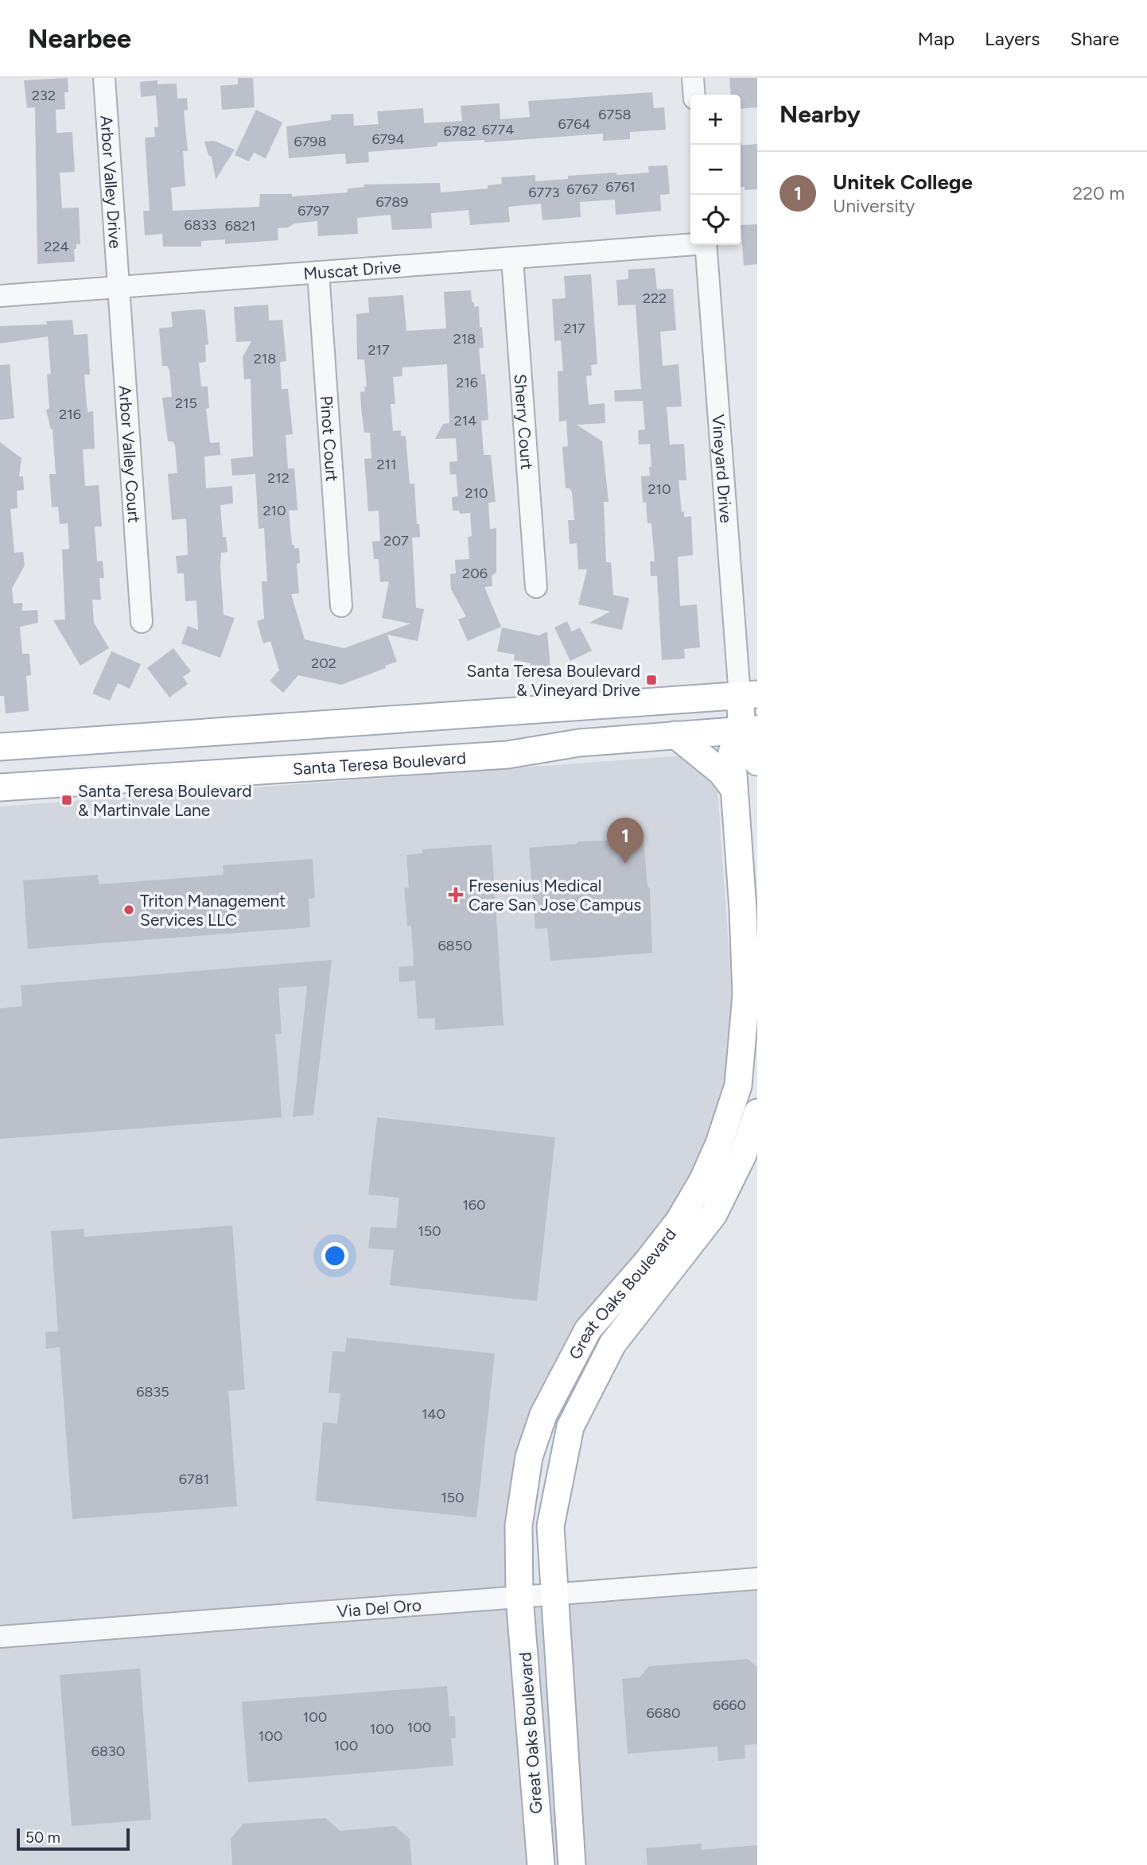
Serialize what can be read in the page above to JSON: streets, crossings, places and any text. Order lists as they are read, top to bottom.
{
  "streets": {
    "main road": ["Santa Teresa Boulevard", "Great Oaks Boulevard"],
    "street": [
      "Arbor Valley Drive",
      "Muscat Drive",
      "Sherry Court",
      "Pinot Court",
      "Arbor Valley Court",
      "Vineyard Drive",
      "Via Del Oro"
    ]
  },
  "crossings": [
    ["Arbor Valley Drive", "Muscat Drive"],
    ["Arbor Valley Drive", "Arbor Valley Court"],
    ["Muscat Drive", "Sherry Court"],
    ["Muscat Drive", "Pinot Court"],
    ["Muscat Drive", "Arbor Valley Court"],
    ["Vineyard Drive", "Great Oaks Boulevard"],
    ["Santa Teresa Boulevard", "Great Oaks Boulevard"],
    ["Great Oaks Boulevard", "Via Del Oro"]
  ],
  "places": {
    "transit": ["Santa Teresa Boulevard & Vineyard Drive", "Santa Teresa Boulevard & Martinvale Lane"],
    "health": ["Fresenius Medical Care San Jose Campus"],
    "other": ["Triton Management Services LLC"]
  },
  "house_numbers": [
    "232",
    "6758",
    "6764",
    "6774",
    "6782",
    "6794",
    "6798",
    "6761",
    "6767",
    "6773",
    "6789",
    "6797",
    "6833",
    "6821",
    "224",
    "222",
    "217",
    "218",
    "217",
    "218",
    "216",
    "215",
    "216",
    "214",
    "211",
    "212",
    "210",
    "210",
    "210",
    "207",
    "206",
    "202",
    "6850",
    "160",
    "150",
    "6835",
    "140",
    "6781",
    "150",
    "6660",
    "6680",
    "100",
    "100",
    "100",
    "100",
    "100",
    "6830"
  ],
  "scale_bar": "50 m",
  "page": {
    "header": "Nearbee",
    "nav": ["Map", "Layers", "Share"],
    "heading": "Nearby",
    "map_buttons": ["+", "−"],
    "list": [
      {
        "mark": "1",
        "name": "Unitek College",
        "note": "University",
        "value": "220 m"
      }
    ],
    "pins": "1",
    "scale": "50 m"
  }
}
